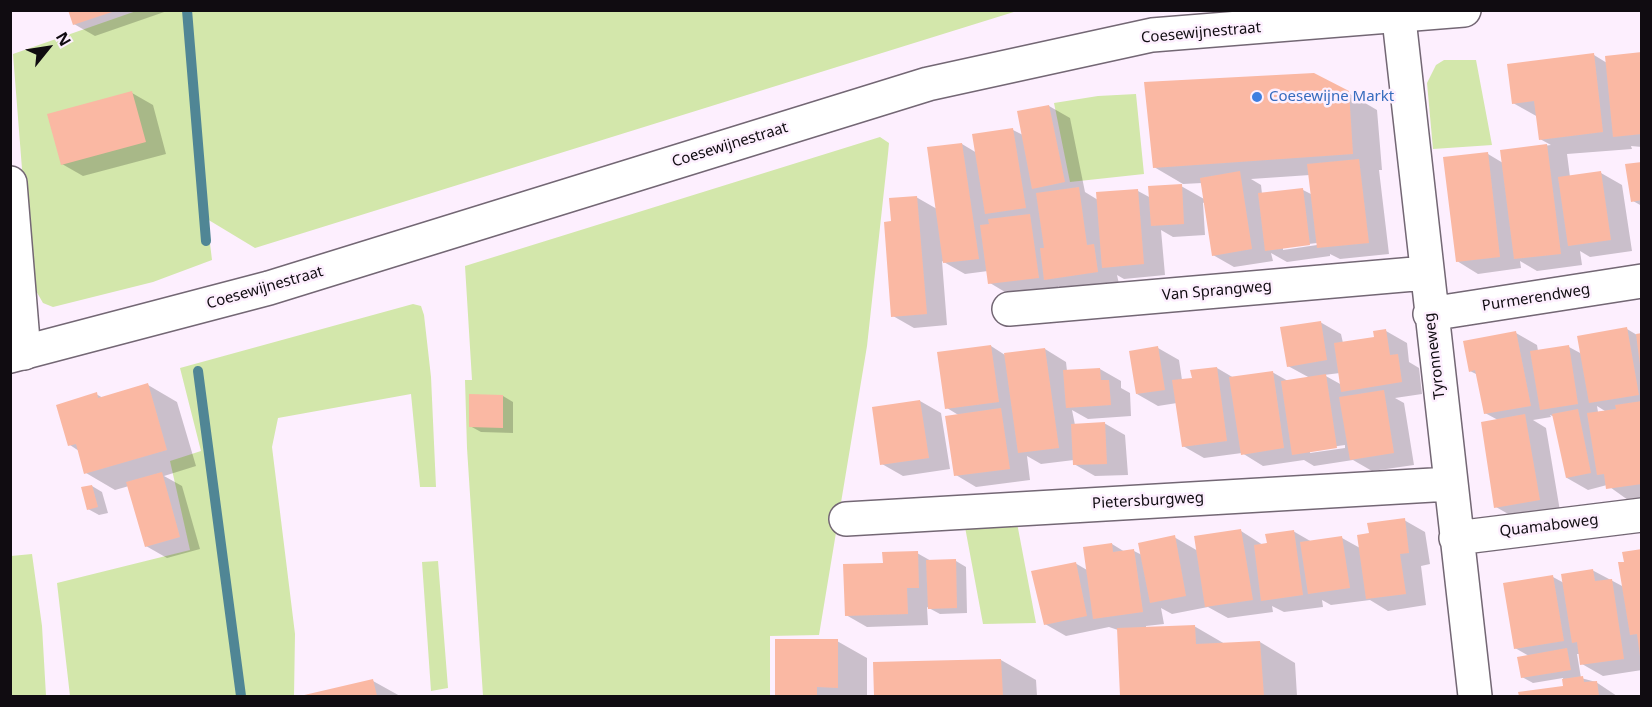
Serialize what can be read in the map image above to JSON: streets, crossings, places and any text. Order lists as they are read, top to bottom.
{
  "streets": {
    "street": [
      "Coesewijnestraat",
      "Van Sprangweg",
      "Purmerendweg",
      "Tyronneweg",
      "Pietersburgweg",
      "Quamaboweg"
    ]
  },
  "crossings": [
    ["Coesewijnestraat", "Tyronneweg"],
    ["Van Sprangweg", "Tyronneweg"],
    ["Purmerendweg", "Tyronneweg"],
    ["Tyronneweg", "Pietersburgweg"],
    ["Tyronneweg", "Quamaboweg"]
  ],
  "places": ["Coesewijne Markt"],
  "north": "top right"
}
